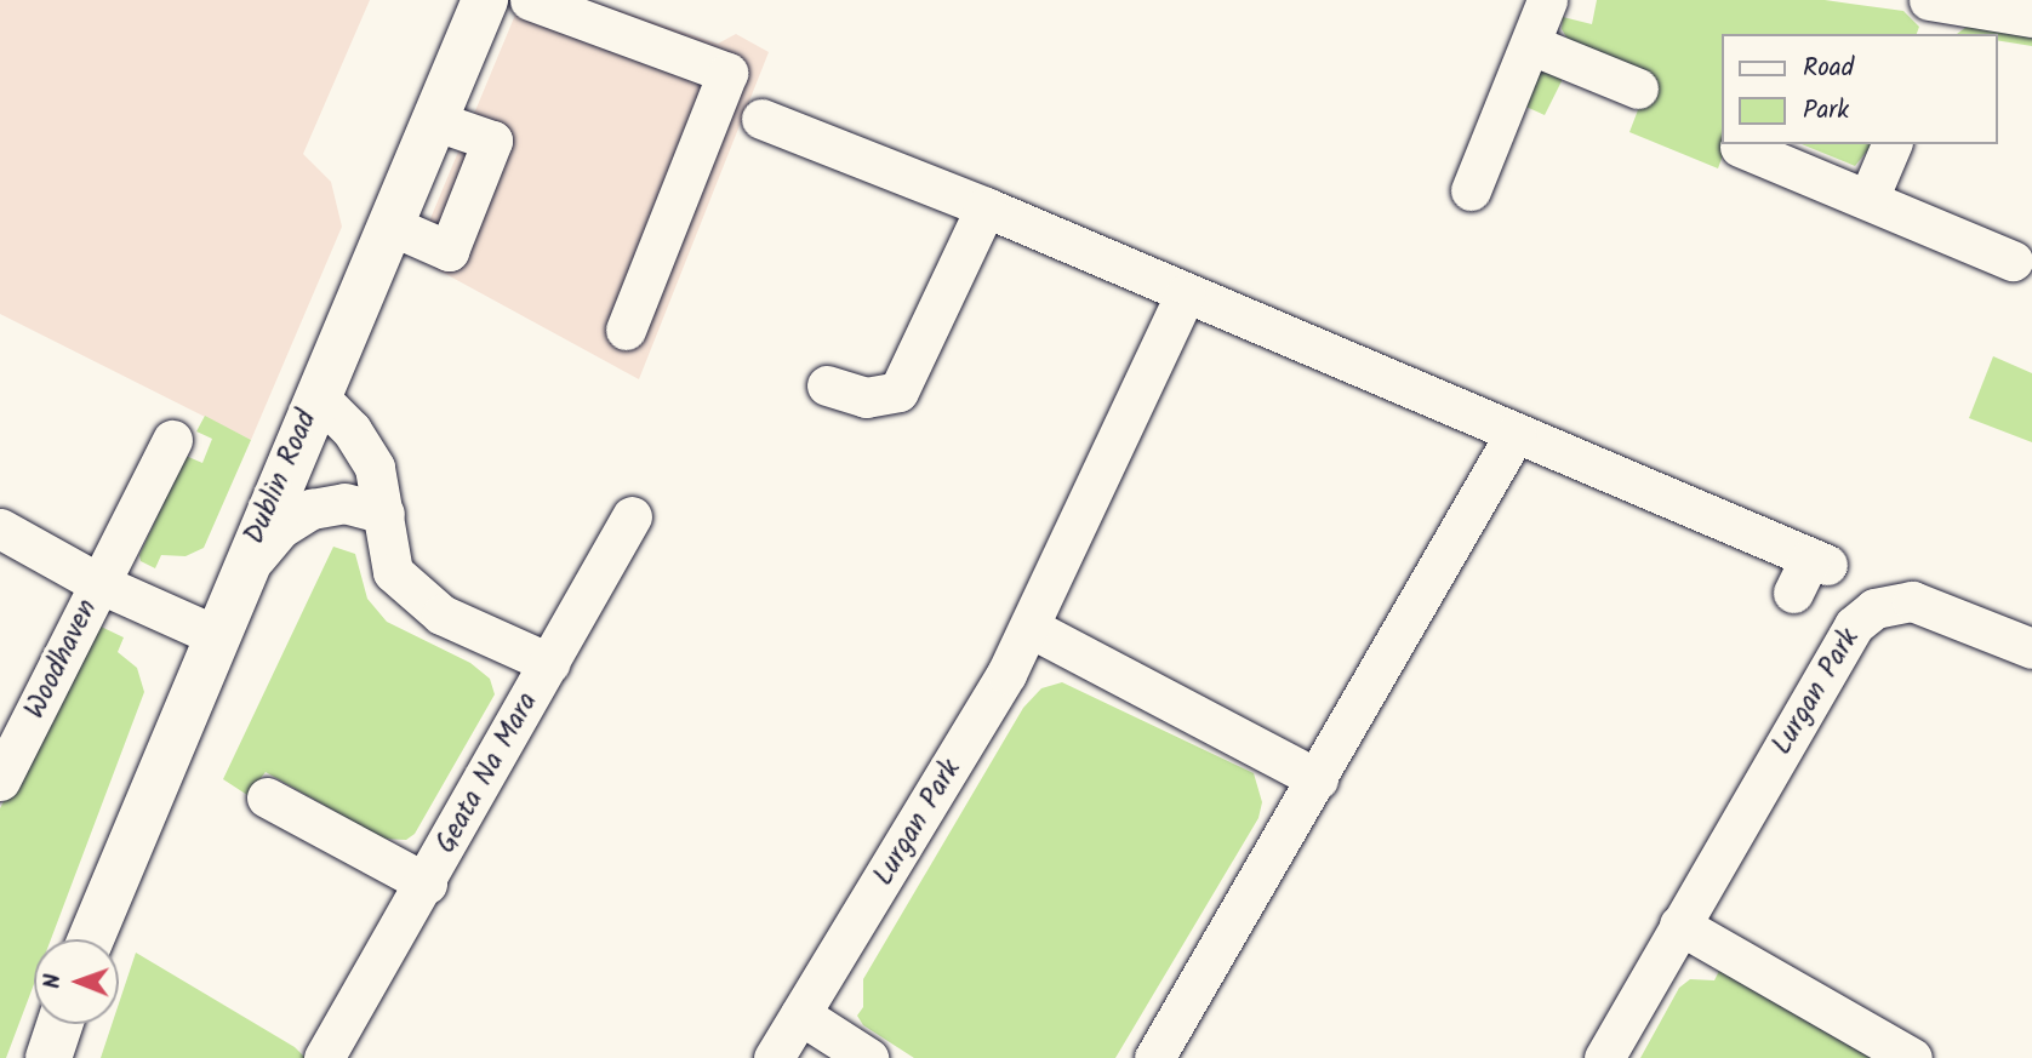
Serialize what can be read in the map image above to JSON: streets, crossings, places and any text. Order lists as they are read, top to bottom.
{
  "streets": {
    "main road": ["Dublin Road"],
    "street": ["Woodhaven", "Lurgan Park", "Geata Na Mara"]
  },
  "crossings": [
    ["Dublin Road", "Woodhaven"],
    ["Dublin Road", "Geata Na Mara"]
  ],
  "legend": ["Road", "Park"],
  "north": "left"
}
